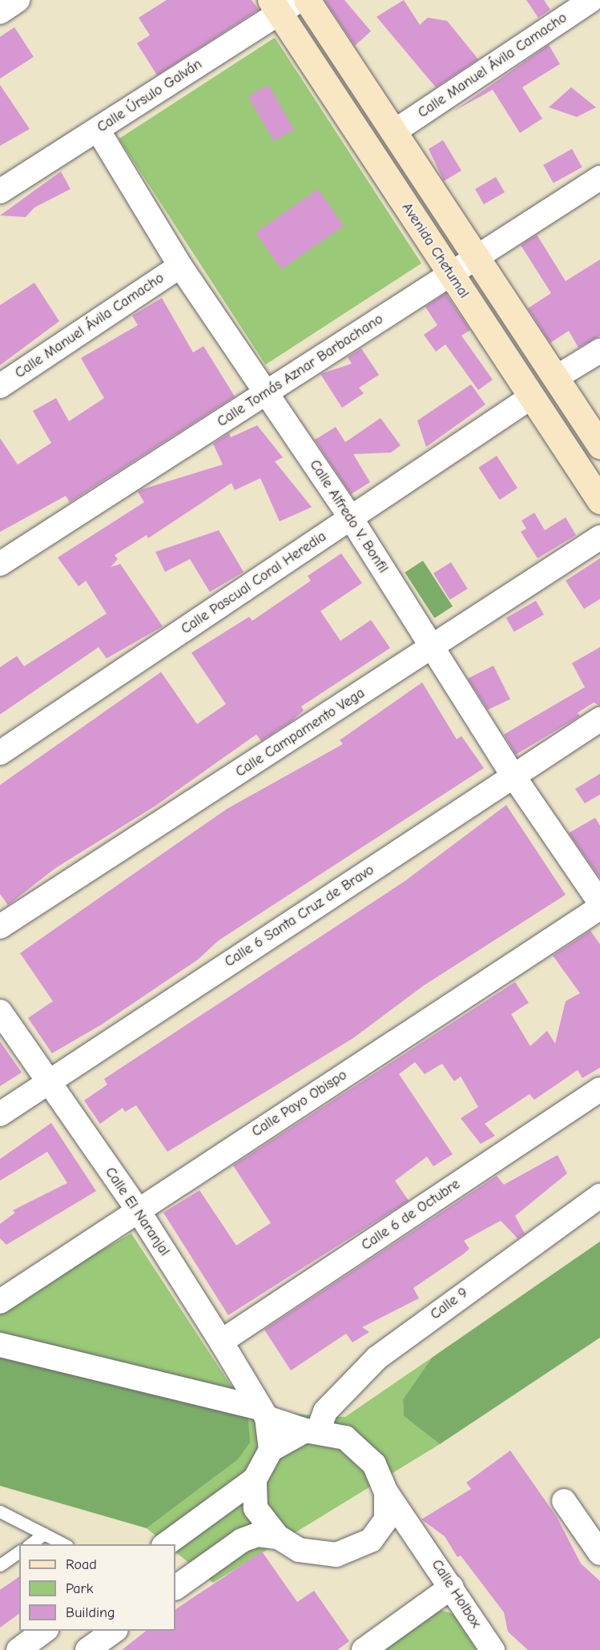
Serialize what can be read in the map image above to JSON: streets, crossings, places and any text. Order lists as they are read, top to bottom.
{
  "streets": {
    "main road": ["Avenida Chetumal"],
    "street": [
      "Calle Manuel Ávila Camacho",
      "Calle Úrsulo Galván",
      "Calle Tomás Aznar Barbachano",
      "Calle Alfredo V. Bonfil",
      "Calle Pascual Coral Heredia",
      "Calle Campamento Vega",
      "Calle 6 Santa Cruz de Bravo",
      "Calle Payo Obispo",
      "Calle El Naranjal",
      "Calle 6 de Octubre",
      "Calle 9",
      "Calle Holbox"
    ]
  },
  "crossings": [
    ["Calle Manuel Ávila Camacho", "Avenida Chetumal"],
    ["Calle Manuel Ávila Camacho", "Calle Alfredo V. Bonfil"],
    ["Calle Úrsulo Galván", "Avenida Chetumal"],
    ["Calle Úrsulo Galván", "Calle Alfredo V. Bonfil"],
    ["Avenida Chetumal", "Calle Tomás Aznar Barbachano"],
    ["Avenida Chetumal", "Calle Pascual Coral Heredia"],
    ["Calle Tomás Aznar Barbachano", "Calle Alfredo V. Bonfil"],
    ["Calle Alfredo V. Bonfil", "Calle Pascual Coral Heredia"],
    ["Calle Alfredo V. Bonfil", "Calle Campamento Vega"],
    ["Calle Alfredo V. Bonfil", "Calle 6 Santa Cruz de Bravo"],
    ["Calle 6 Santa Cruz de Bravo", "Calle El Naranjal"],
    ["Calle Payo Obispo", "Calle El Naranjal"],
    ["Calle El Naranjal", "Calle 6 de Octubre"],
    ["Calle 9", "Calle Holbox"]
  ],
  "legend": ["Road", "Park", "Building"]
}
